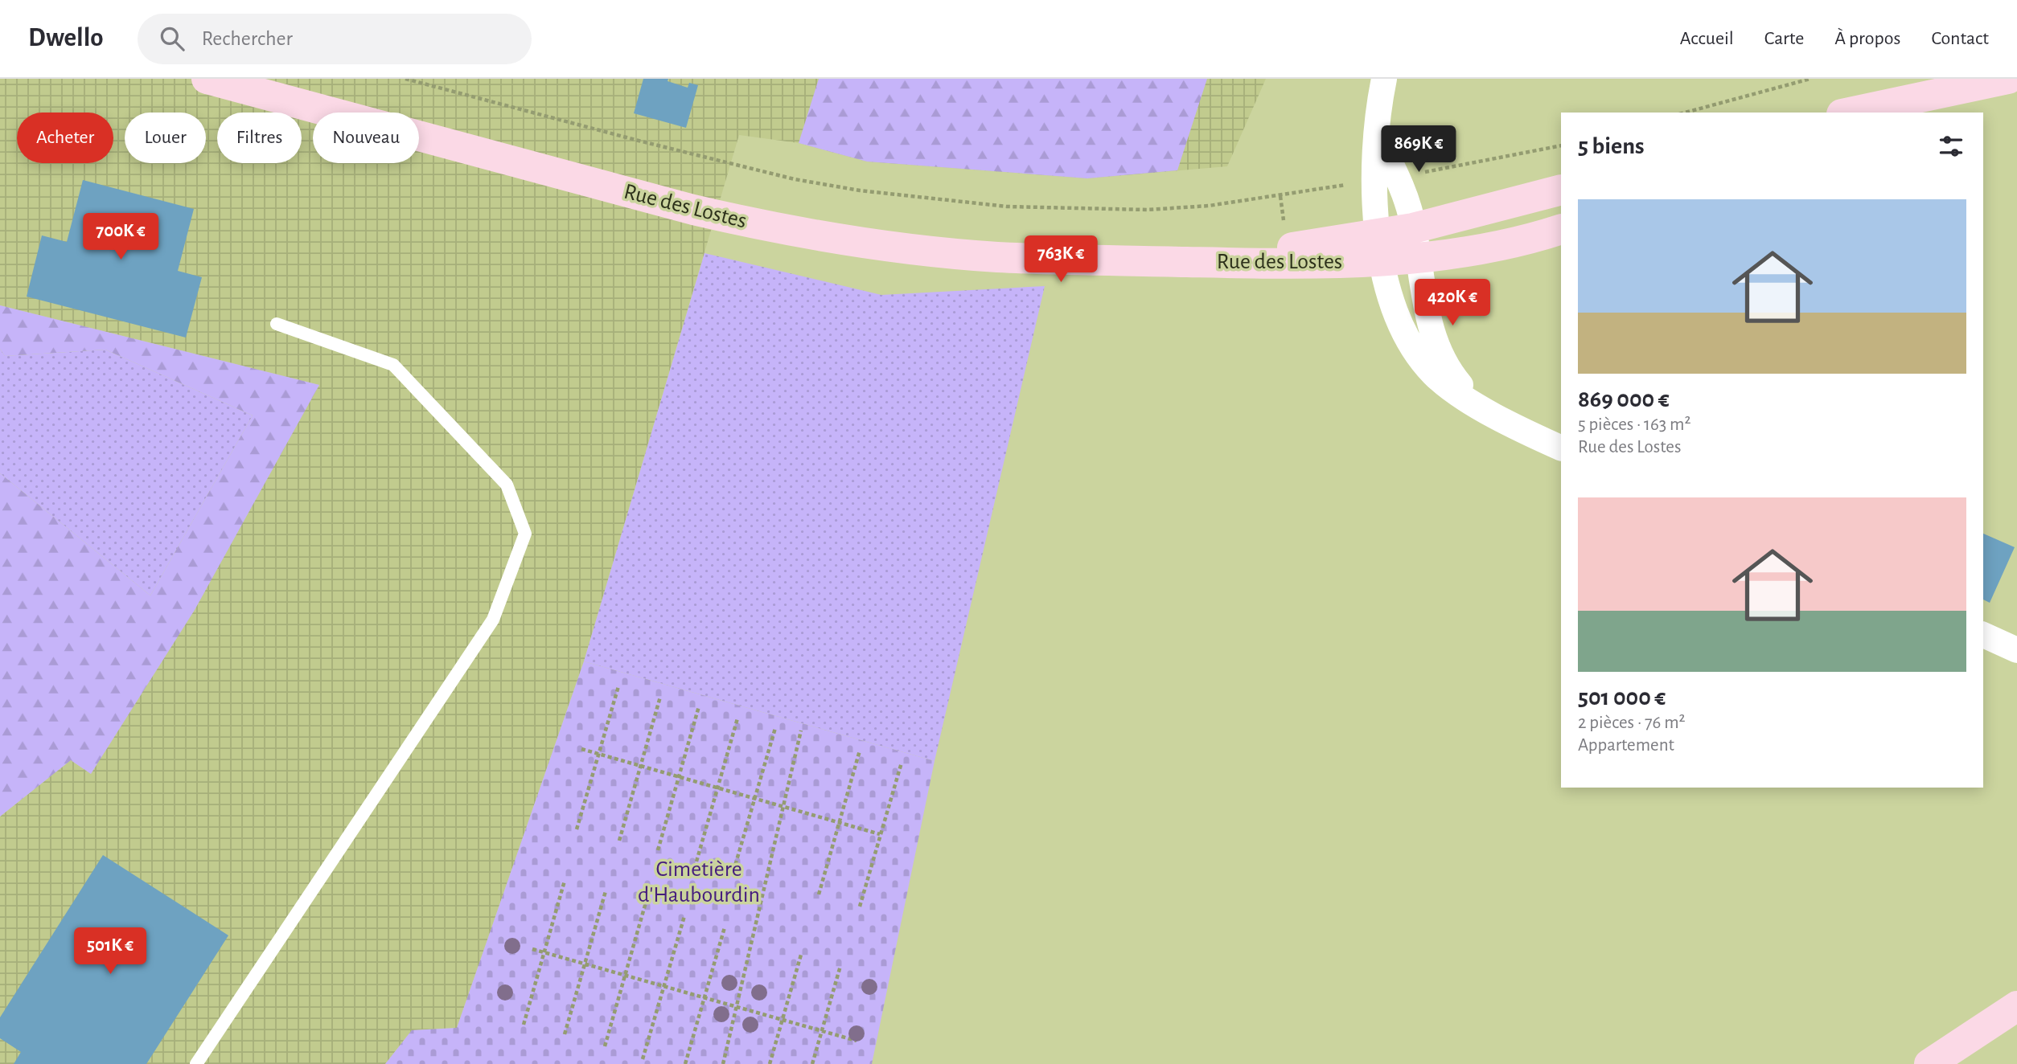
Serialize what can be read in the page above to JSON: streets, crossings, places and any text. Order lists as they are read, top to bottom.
{
  "streets": {
    "main road": ["Rue des Lostes"]
  },
  "parks": ["Cimetière d'Haubourdin"],
  "page": {
    "header": "Dwello",
    "search": "Rechercher",
    "nav": [
      "Accueil",
      "Carte",
      "À propos",
      "Contact"
    ],
    "chip": [
      "Acheter",
      "Louer",
      "Filtres",
      "Nouveau"
    ],
    "heading": "5 biens",
    "price": [
      "869K €",
      "700K €",
      "763K €",
      "420K €",
      "501K €"
    ],
    "list": [
      {
        "name": "869 000 €",
        "note": "5 pièces · 163 m² · Rue des Lostes"
      },
      {
        "name": "501 000 €",
        "note": "2 pièces · 76 m² · Appartement"
      }
    ]
  }
}
